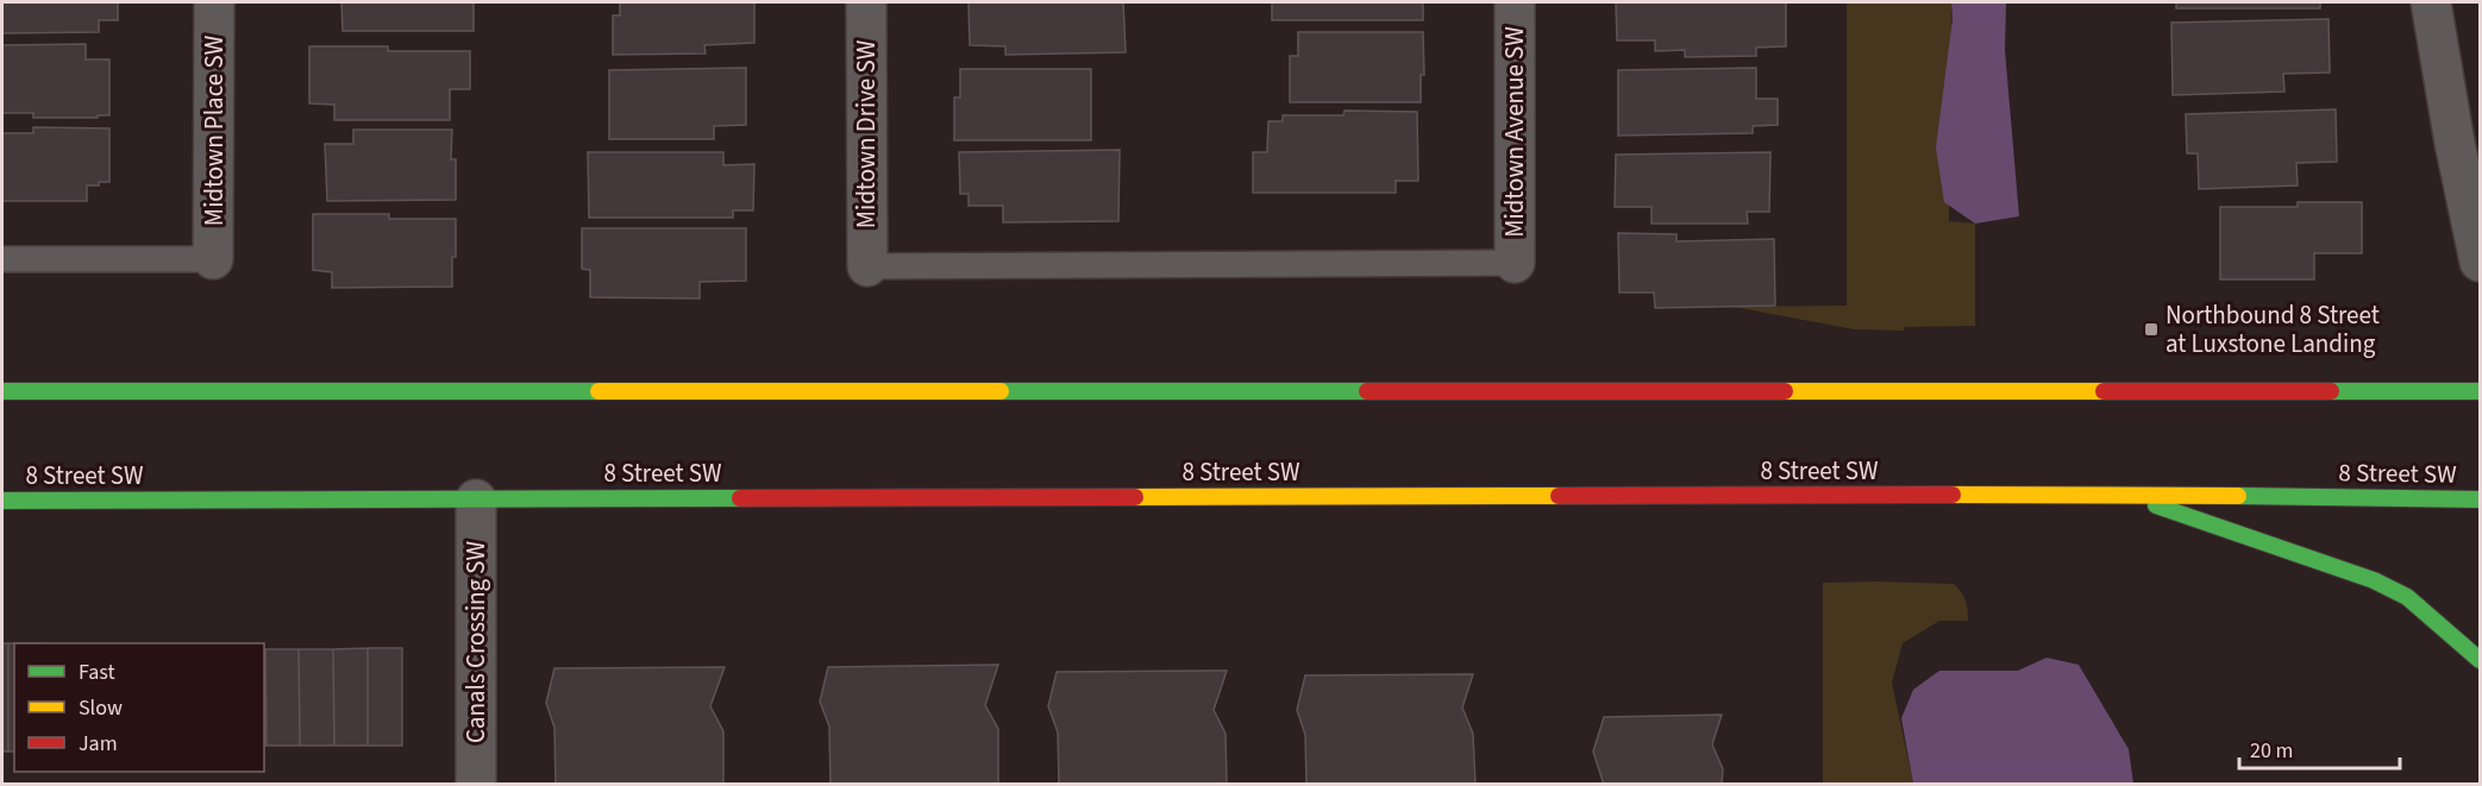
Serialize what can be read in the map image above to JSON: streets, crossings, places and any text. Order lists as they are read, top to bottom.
{
  "streets": {
    "main road": ["8 Street SW"],
    "street": [
      "Midtown Place SW",
      "Midtown Avenue SW",
      "Midtown Drive SW",
      "Canals Crossing SW"
    ]
  },
  "crossings": [
    ["8 Street SW", "Canals Crossing SW"]
  ],
  "places": {
    "transit": ["Northbound 8 Street at Luxstone Landing"]
  },
  "legend": ["Fast", "Slow", "Jam"],
  "scale_bar": "20 m"
}
